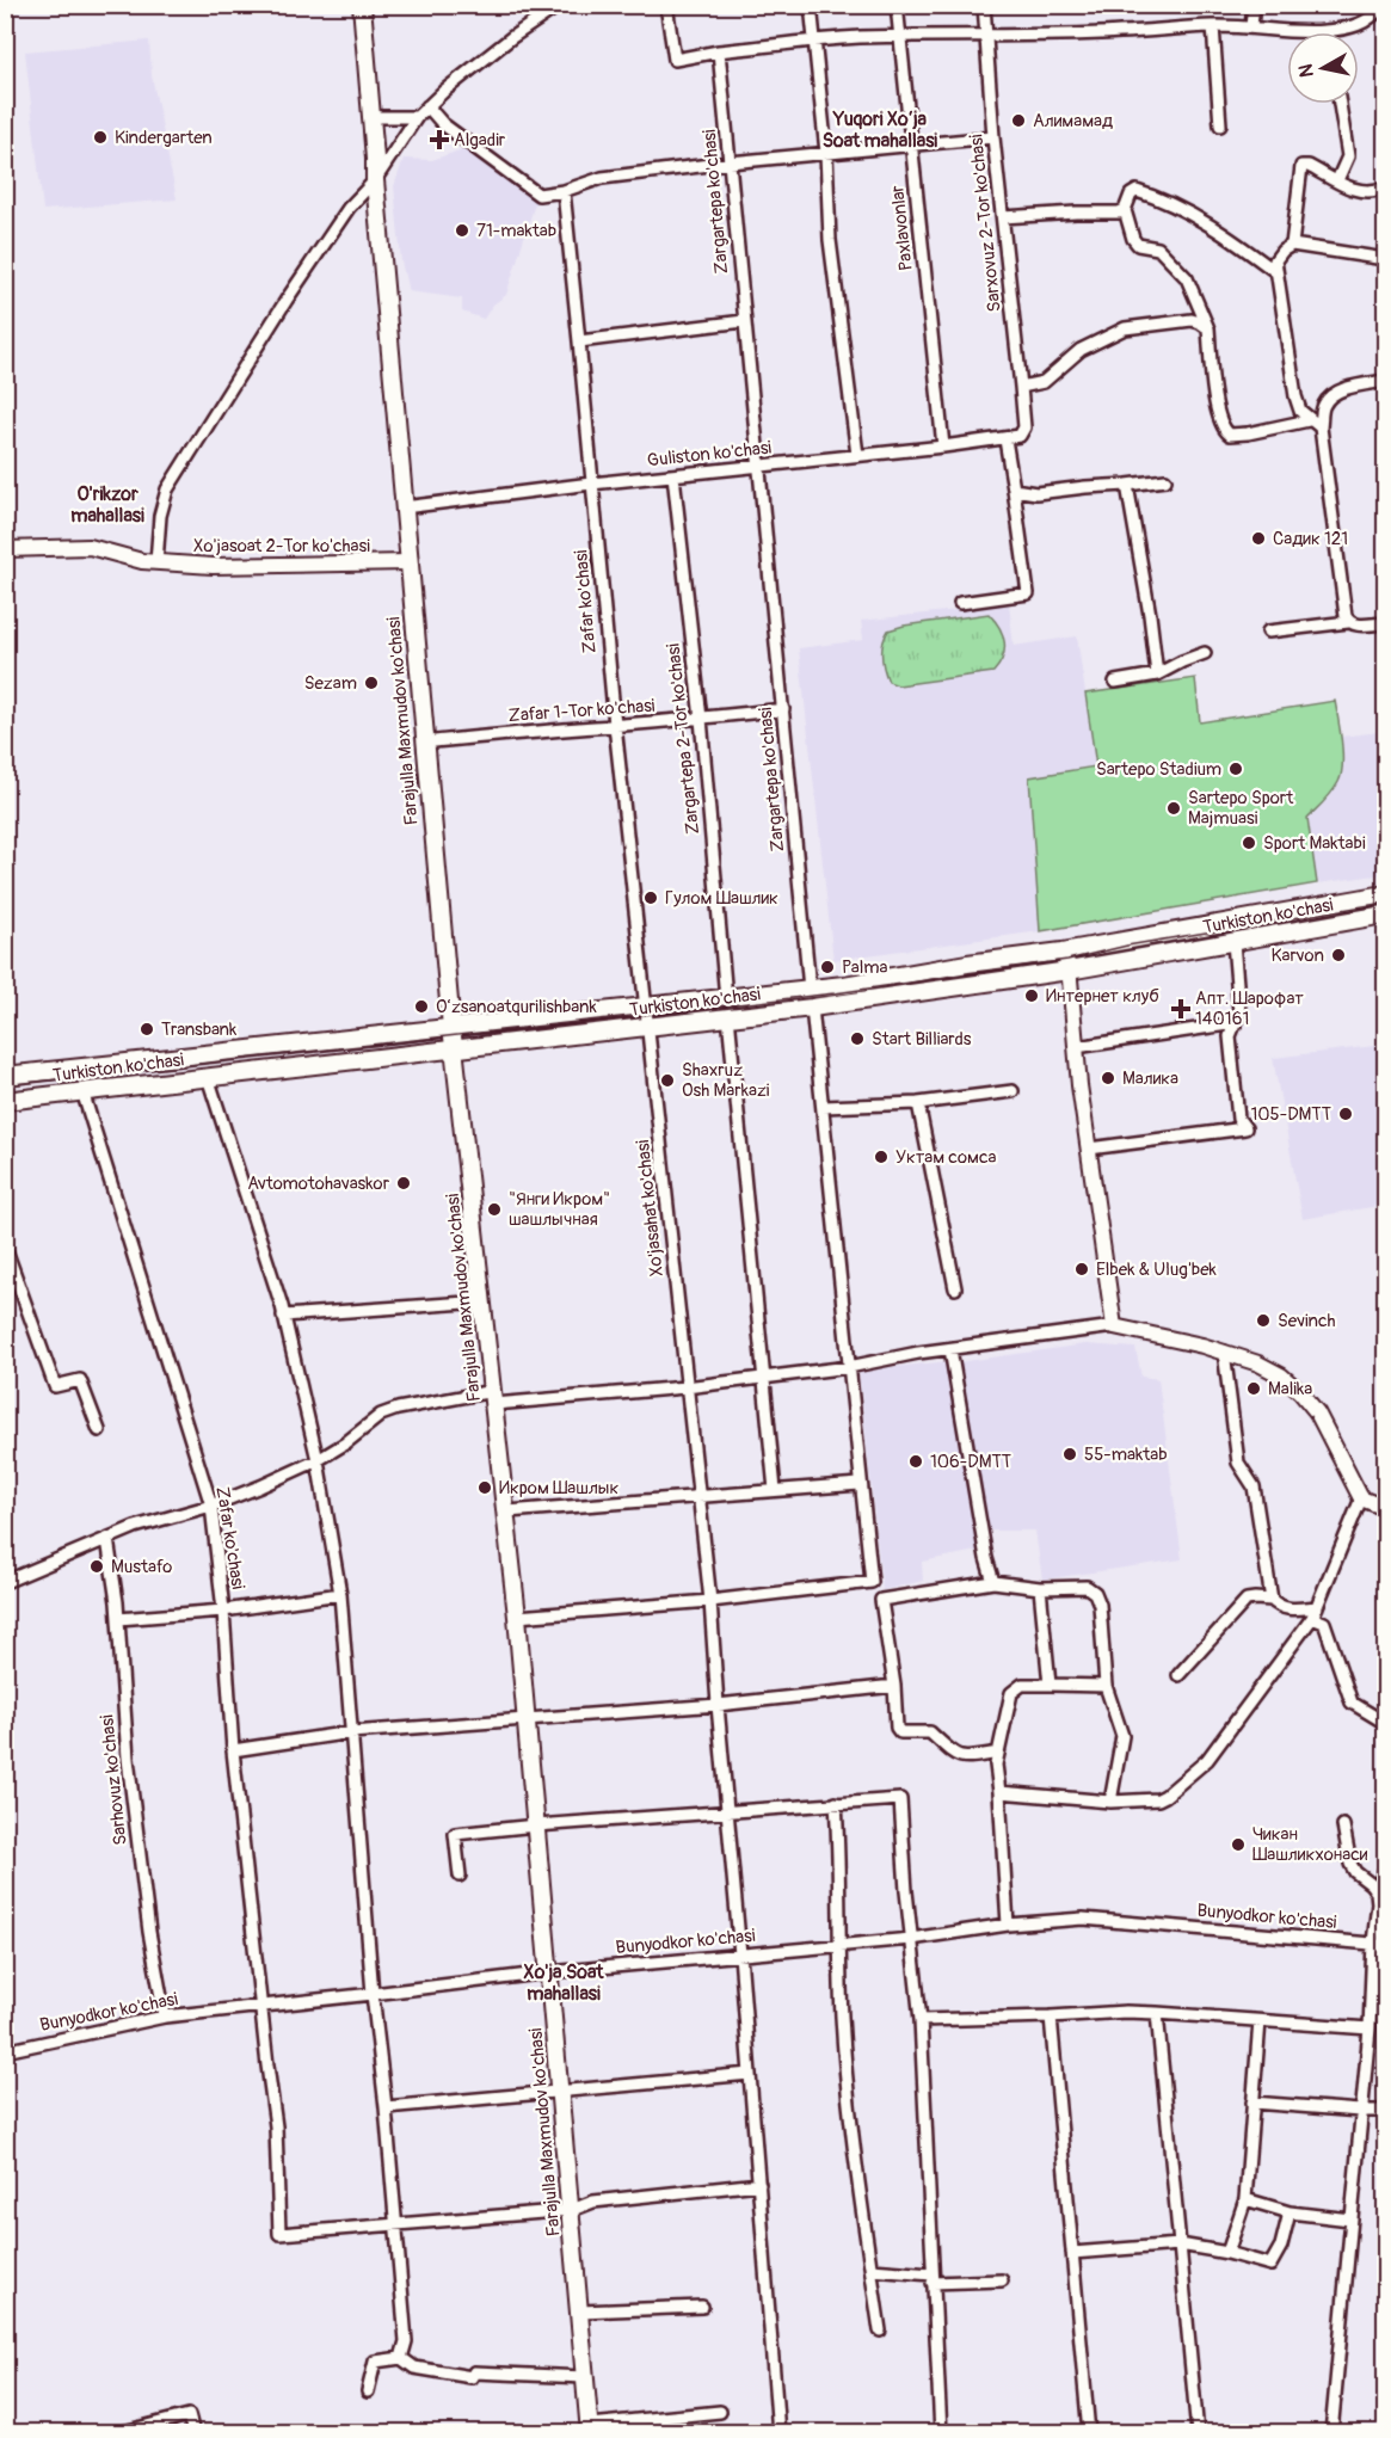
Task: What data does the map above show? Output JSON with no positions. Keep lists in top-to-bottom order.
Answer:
{
  "streets": {
    "main road": ["Farajulla Maxmudov ko'chasi", "Turkiston ko'chasi"],
    "street": [
      "Zargartepa ko'chasi",
      "Sarxovuz 2-Tor ko'chasi",
      "Paxlavonlar",
      "Guliston ko'chasi",
      "Xo'jasoat 2-Tor ko'chasi",
      "Zafar ko'chasi",
      "Zafar 1-Tor ko'chasi",
      "Zargartepa 2-Tor ko'chasi",
      "Xo'jasahat ko'chasi",
      "Sarhovuz ko'chasi",
      "Bunyodkor ko'chasi"
    ]
  },
  "crossings": [
    ["Zargartepa ko'chasi", "Guliston ko'chasi"],
    ["Zargartepa ko'chasi", "Zafar 1-Tor ko'chasi"],
    ["Zargartepa ko'chasi", "Turkiston ko'chasi"],
    ["Sarxovuz 2-Tor ko'chasi", "Guliston ko'chasi"],
    ["Paxlavonlar", "Guliston ko'chasi"],
    ["Guliston ko'chasi", "Zafar ko'chasi"],
    ["Guliston ko'chasi", "Farajulla Maxmudov ko'chasi"],
    ["Guliston ko'chasi", "Zargartepa 2-Tor ko'chasi"],
    ["Xo'jasoat 2-Tor ko'chasi", "Farajulla Maxmudov ko'chasi"],
    ["Zafar ko'chasi", "Zafar 1-Tor ko'chasi"],
    ["Zafar ko'chasi", "Turkiston ko'chasi"],
    ["Zafar ko'chasi", "Xo'jasahat ko'chasi"],
    ["Zafar ko'chasi", "Bunyodkor ko'chasi"],
    ["Zafar 1-Tor ko'chasi", "Farajulla Maxmudov ko'chasi"],
    ["Zafar 1-Tor ko'chasi", "Zargartepa 2-Tor ko'chasi"],
    ["Farajulla Maxmudov ko'chasi", "Turkiston ko'chasi"],
    ["Farajulla Maxmudov ko'chasi", "Bunyodkor ko'chasi"],
    ["Zargartepa 2-Tor ko'chasi", "Turkiston ko'chasi"],
    ["Turkiston ko'chasi", "Xo'jasahat ko'chasi"],
    ["Xo'jasahat ko'chasi", "Bunyodkor ko'chasi"],
    ["Sarhovuz ko'chasi", "Bunyodkor ko'chasi"]
  ],
  "districts": ["Yuqori Xo‘ja Soat mahallasi", "O'rikzor mahallasi", "Xo'ja Soat mahallasi"],
  "places": {
    "other": [
      "Алимамад",
      "Kindergarten",
      "71-maktab",
      "Садик 121",
      "Sezam",
      "Sartepo Stadium",
      "Sartepo Sport Majmuasi",
      "Sport Maktabi",
      "Гулом Шашлик",
      "Karvon",
      "Palma",
      "Интернет клуб",
      "Oʻzsanoatqurilishbank",
      "Transbank",
      "Start Billiards",
      "Малика",
      "Shaxruz Osh Markazi",
      "105-DMTT",
      "Уктам сомса",
      "Avtomotohavaskor",
      "\"Янги Икром\" шашлычная",
      "Elbek & Ulug'bek",
      "Sevinch",
      "Malika",
      "55-maktab",
      "106-DMTT",
      "Икром Шашлык",
      "Mustafo",
      "Чикан Шашликхонаси"
    ],
    "health": ["Algadir", "Апт. Шарофат 140161"]
  },
  "north": "left"
}
